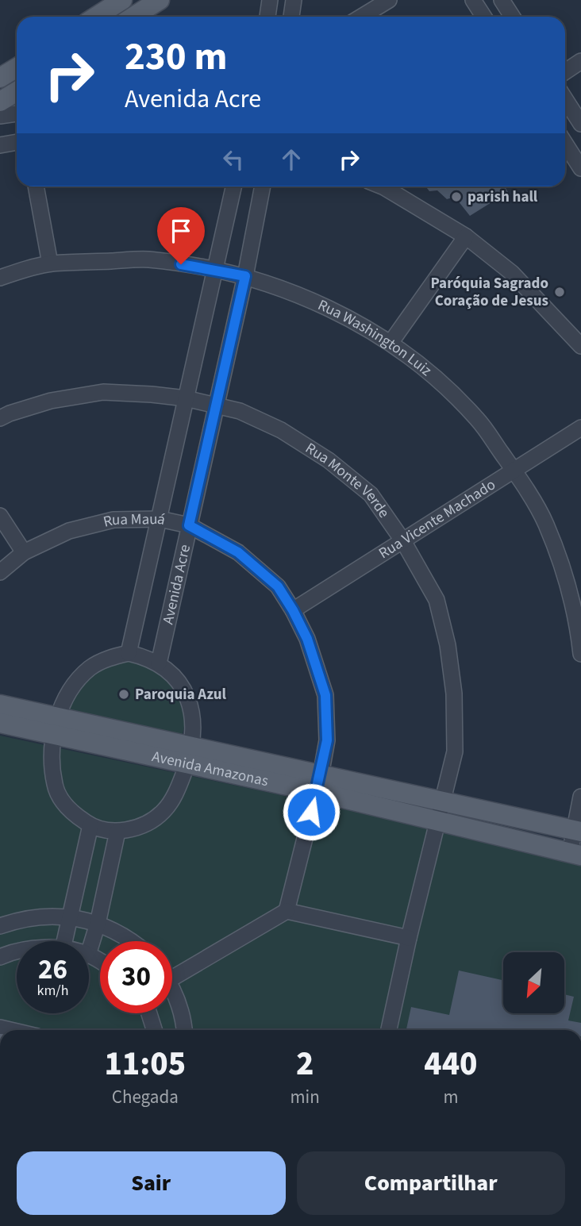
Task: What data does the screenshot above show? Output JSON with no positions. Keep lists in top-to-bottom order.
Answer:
{
  "streets": {
    "main road": ["Avenida Amazonas"],
    "street": [
      "Rua Washington Luiz",
      "Rua Monte Verde",
      "Rua Vicente Machado",
      "Rua Mauá",
      "Avenida Acre"
    ]
  },
  "crossings": [
    ["Rua Washington Luiz", "Rua Vicente Machado"],
    ["Rua Washington Luiz", "Avenida Acre"],
    ["Rua Monte Verde", "Rua Vicente Machado"],
    ["Rua Monte Verde", "Avenida Acre"],
    ["Rua Monte Verde", "Avenida Amazonas"],
    ["Rua Vicente Machado", "Rua Mauá"],
    ["Rua Mauá", "Avenida Acre"],
    ["Rua Mauá", "Avenida Amazonas"]
  ],
  "places": ["parish hall", "Paróquia Sagrado Coração de Jesus", "Paroquia Azul"],
  "north": "bottom left",
  "page": {
    "turn": ["230 m", "Avenida Acre"],
    "speed": "26 km/h",
    "limit": "30",
    "eta": [
      "11:05",
      "Chegada",
      "2",
      "min",
      "440",
      "m"
    ],
    "buttons": ["Sair", "Compartilhar"]
  }
}
